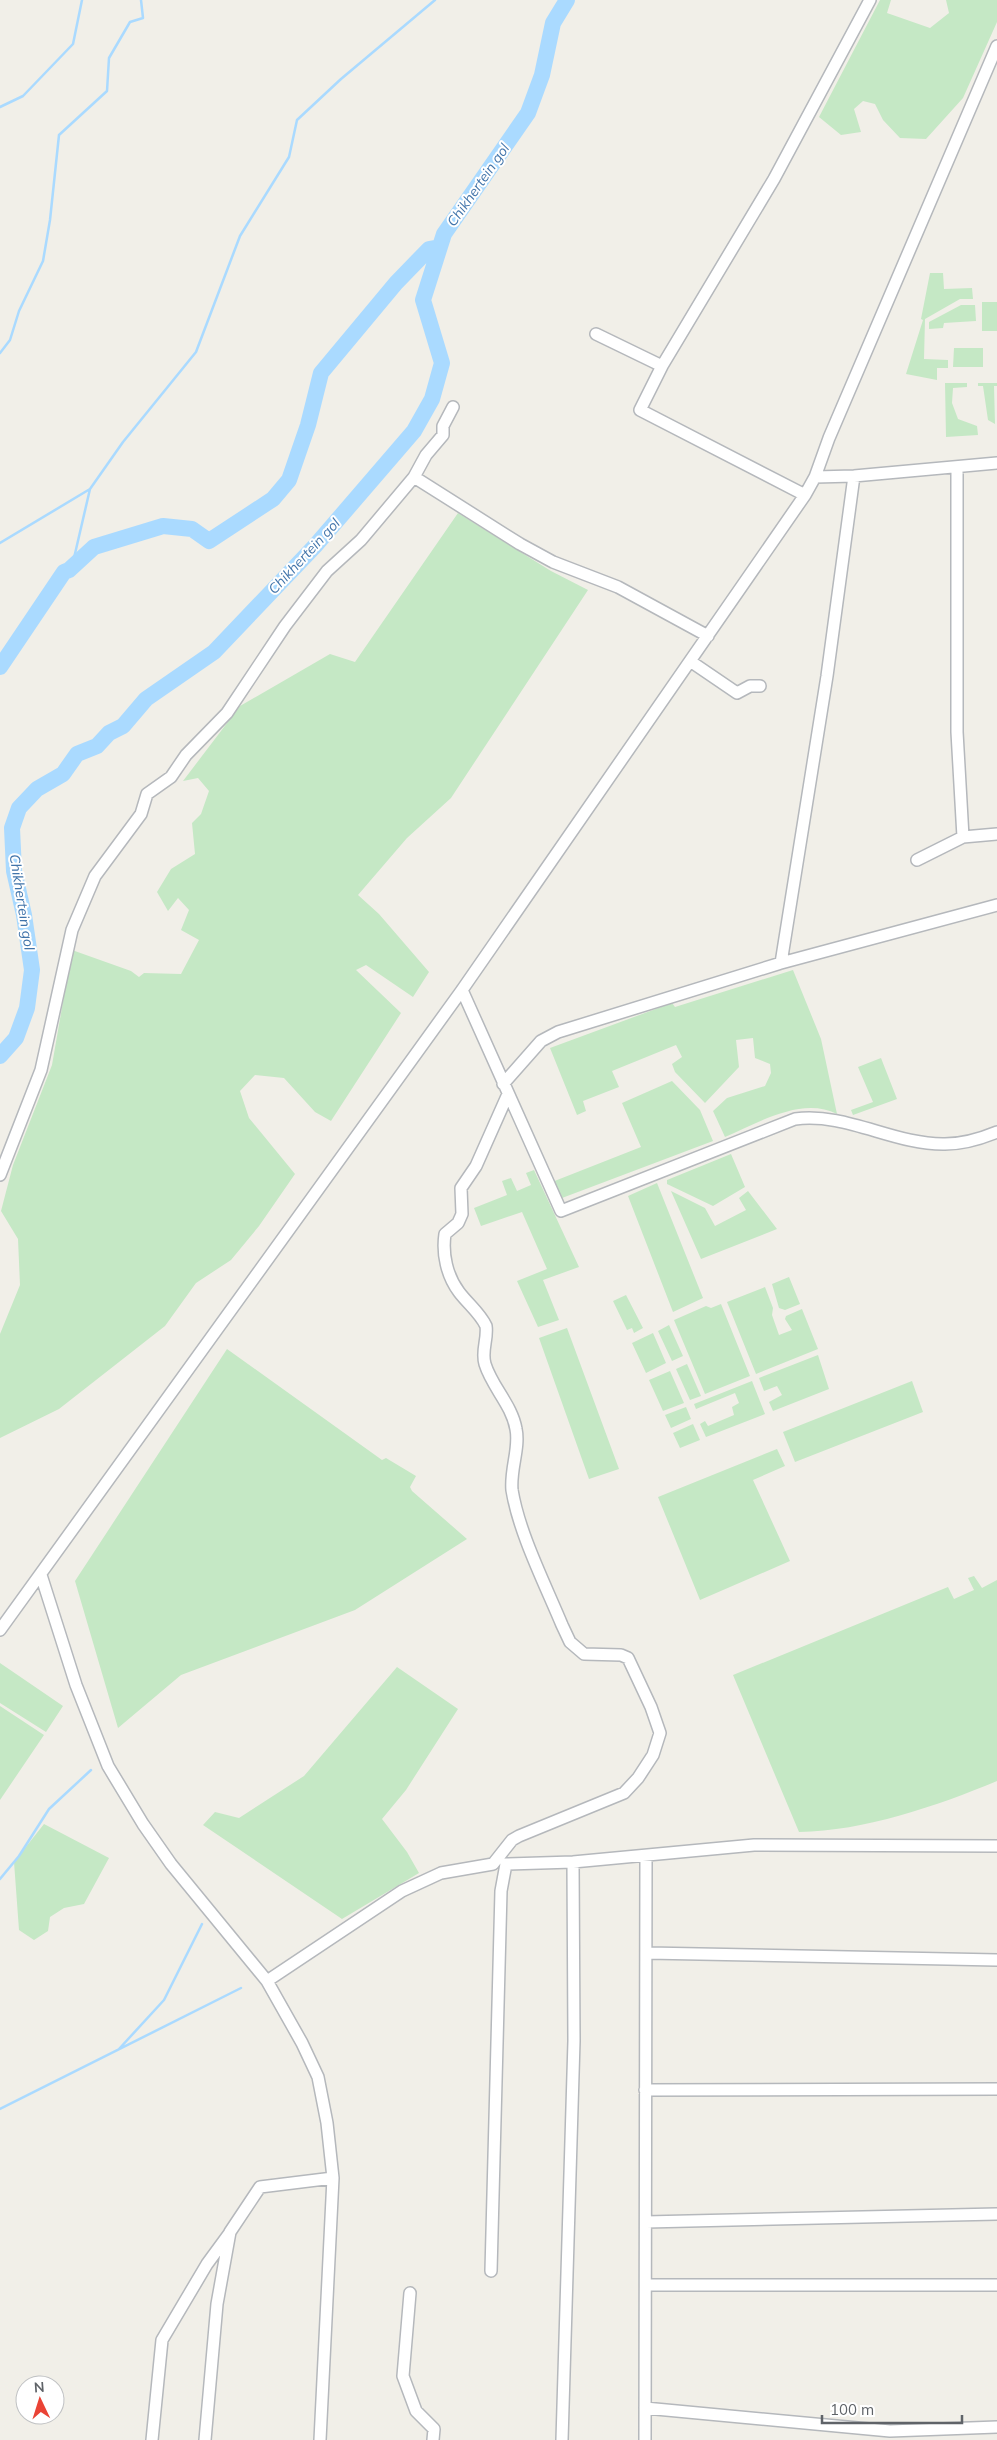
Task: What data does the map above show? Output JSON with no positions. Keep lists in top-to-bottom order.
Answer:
{
  "water": ["Chikhertein gol"],
  "scale_bar": "100 m",
  "north": "top"
}
